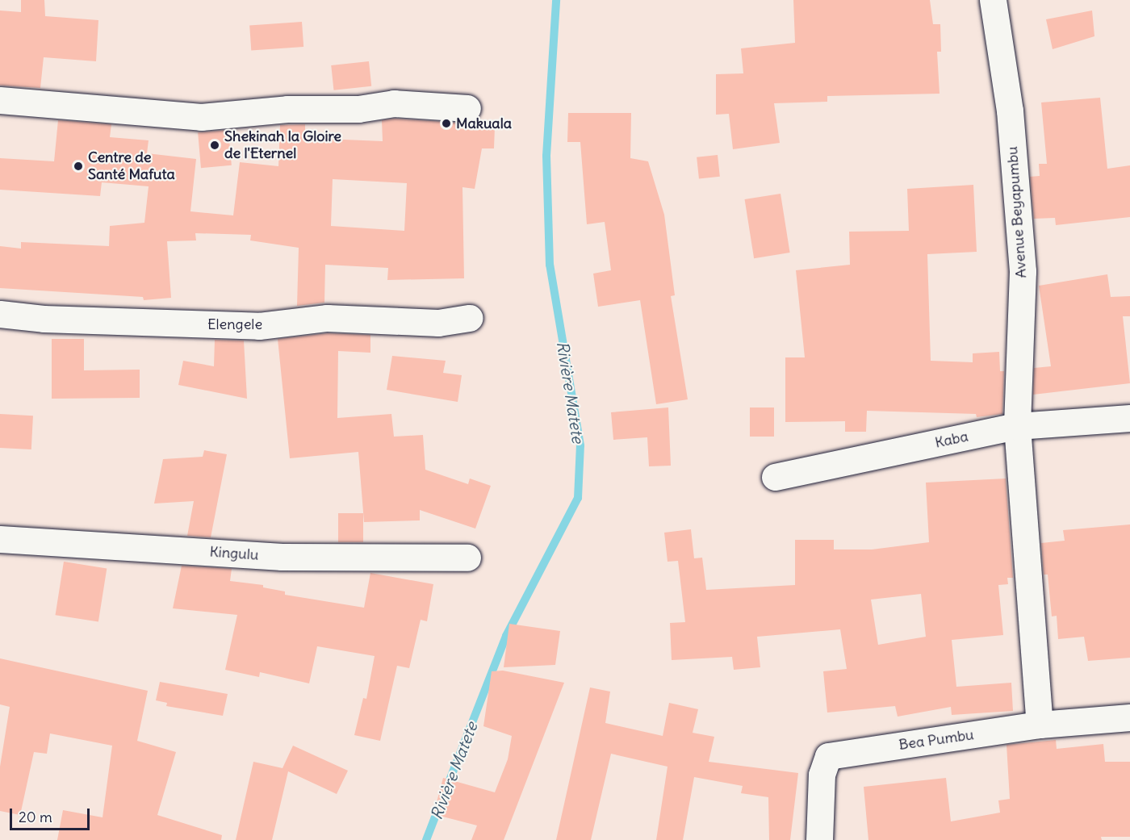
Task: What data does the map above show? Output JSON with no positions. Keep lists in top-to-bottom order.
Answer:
{
  "streets": {
    "street": [
      "Avenue Beyapumbu",
      "Elengele",
      "Kaba",
      "Kingulu",
      "Bea Pumbu"
    ]
  },
  "crossings": [
    ["Avenue Beyapumbu", "Kaba"],
    ["Avenue Beyapumbu", "Bea Pumbu"]
  ],
  "water": ["Rivière Matete"],
  "places": ["Makuala", "Shekinah la Gloire de l'Eternel", "Centre de Santé Mafuta"],
  "scale_bar": "20 m"
}
